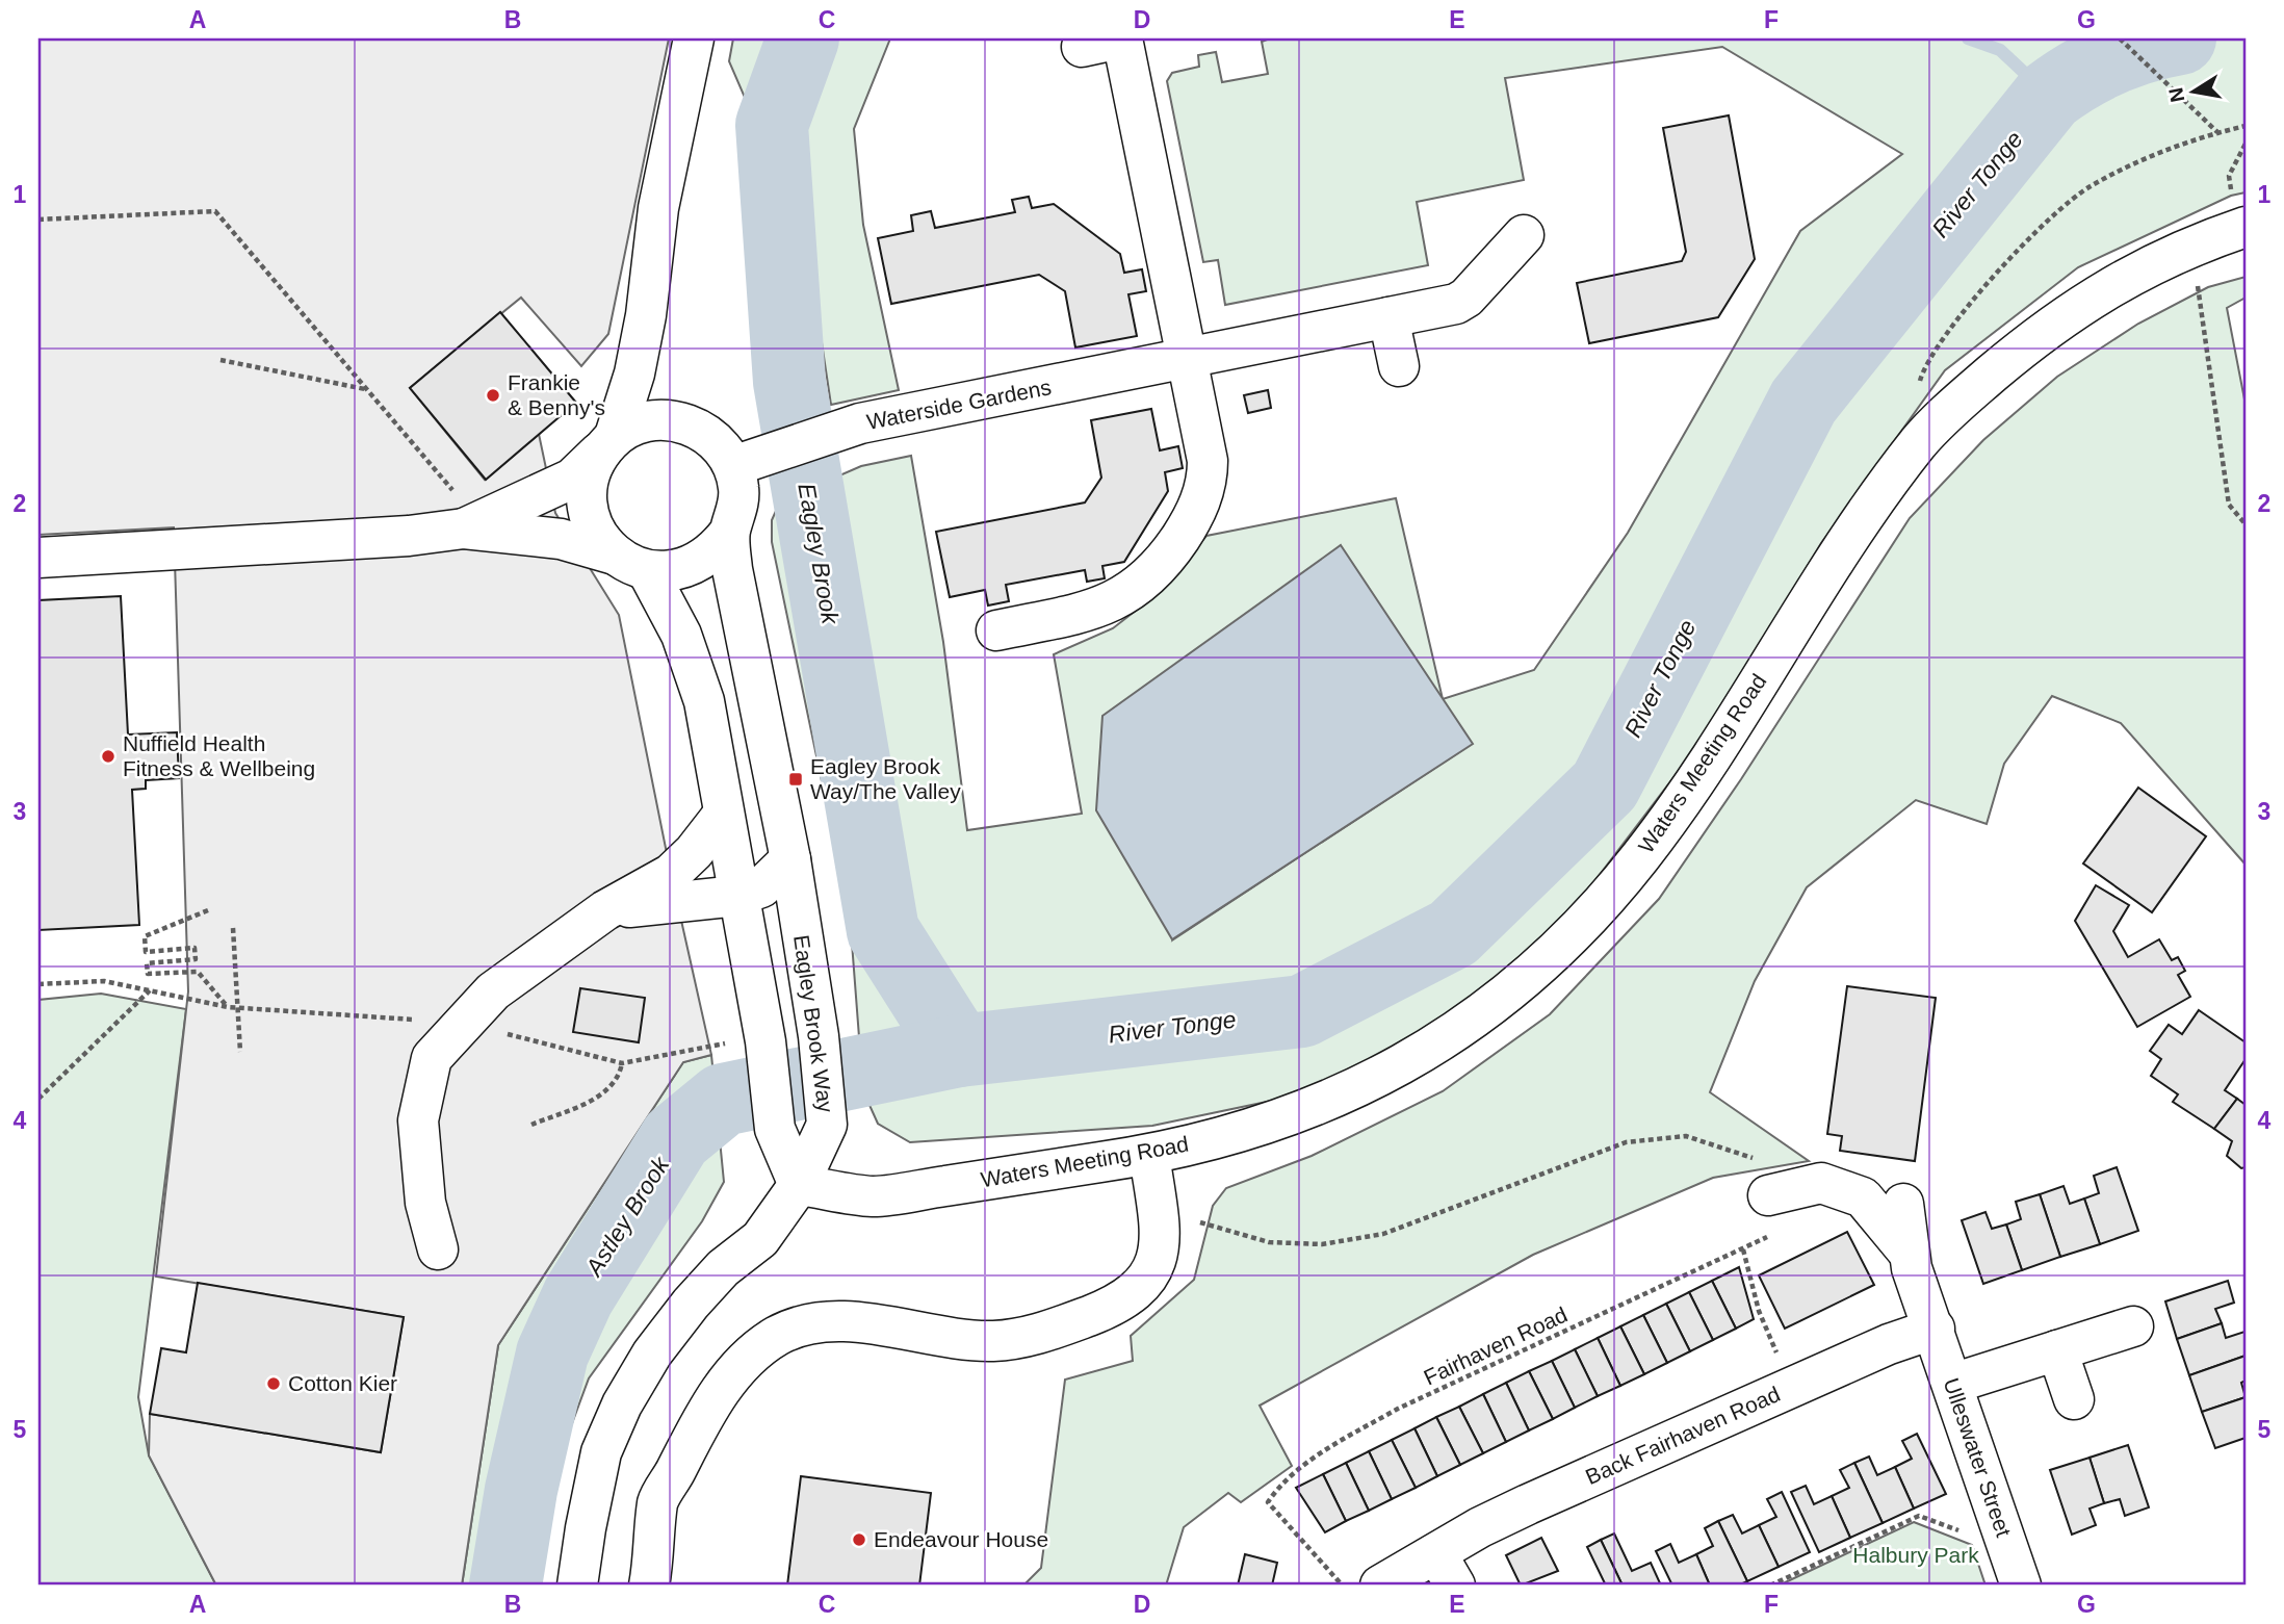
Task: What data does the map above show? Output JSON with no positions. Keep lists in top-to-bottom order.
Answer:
{
  "streets": {
    "street": [
      "Waterside Gardens",
      "Waters Meeting Road",
      "Eagley Brook Way",
      "Back Fairhaven Road",
      "Ulleswater Street"
    ],
    "path": ["Fairhaven Road"]
  },
  "crossings": [
    ["Waterside Gardens", "Eagley Brook Way"],
    ["Waters Meeting Road", "Eagley Brook Way"],
    ["Back Fairhaven Road", "Ulleswater Street"]
  ],
  "water": ["River Tonge", "Eagley Brook", "Astley Brook"],
  "parks": ["Halbury Park"],
  "places": {
    "other": [
      "Frankie & Benny's",
      "Nuffield Health Fitness & Wellbeing",
      "Cotton Kier",
      "Endeavour House"
    ],
    "transit": ["Eagley Brook Way/The Valley"]
  },
  "north": "left",
  "grid": {
    "columns": [
      "A",
      "B",
      "C",
      "D",
      "E",
      "F",
      "G"
    ],
    "rows": [
      "1",
      "2",
      "3",
      "4",
      "5"
    ]
  }
}
